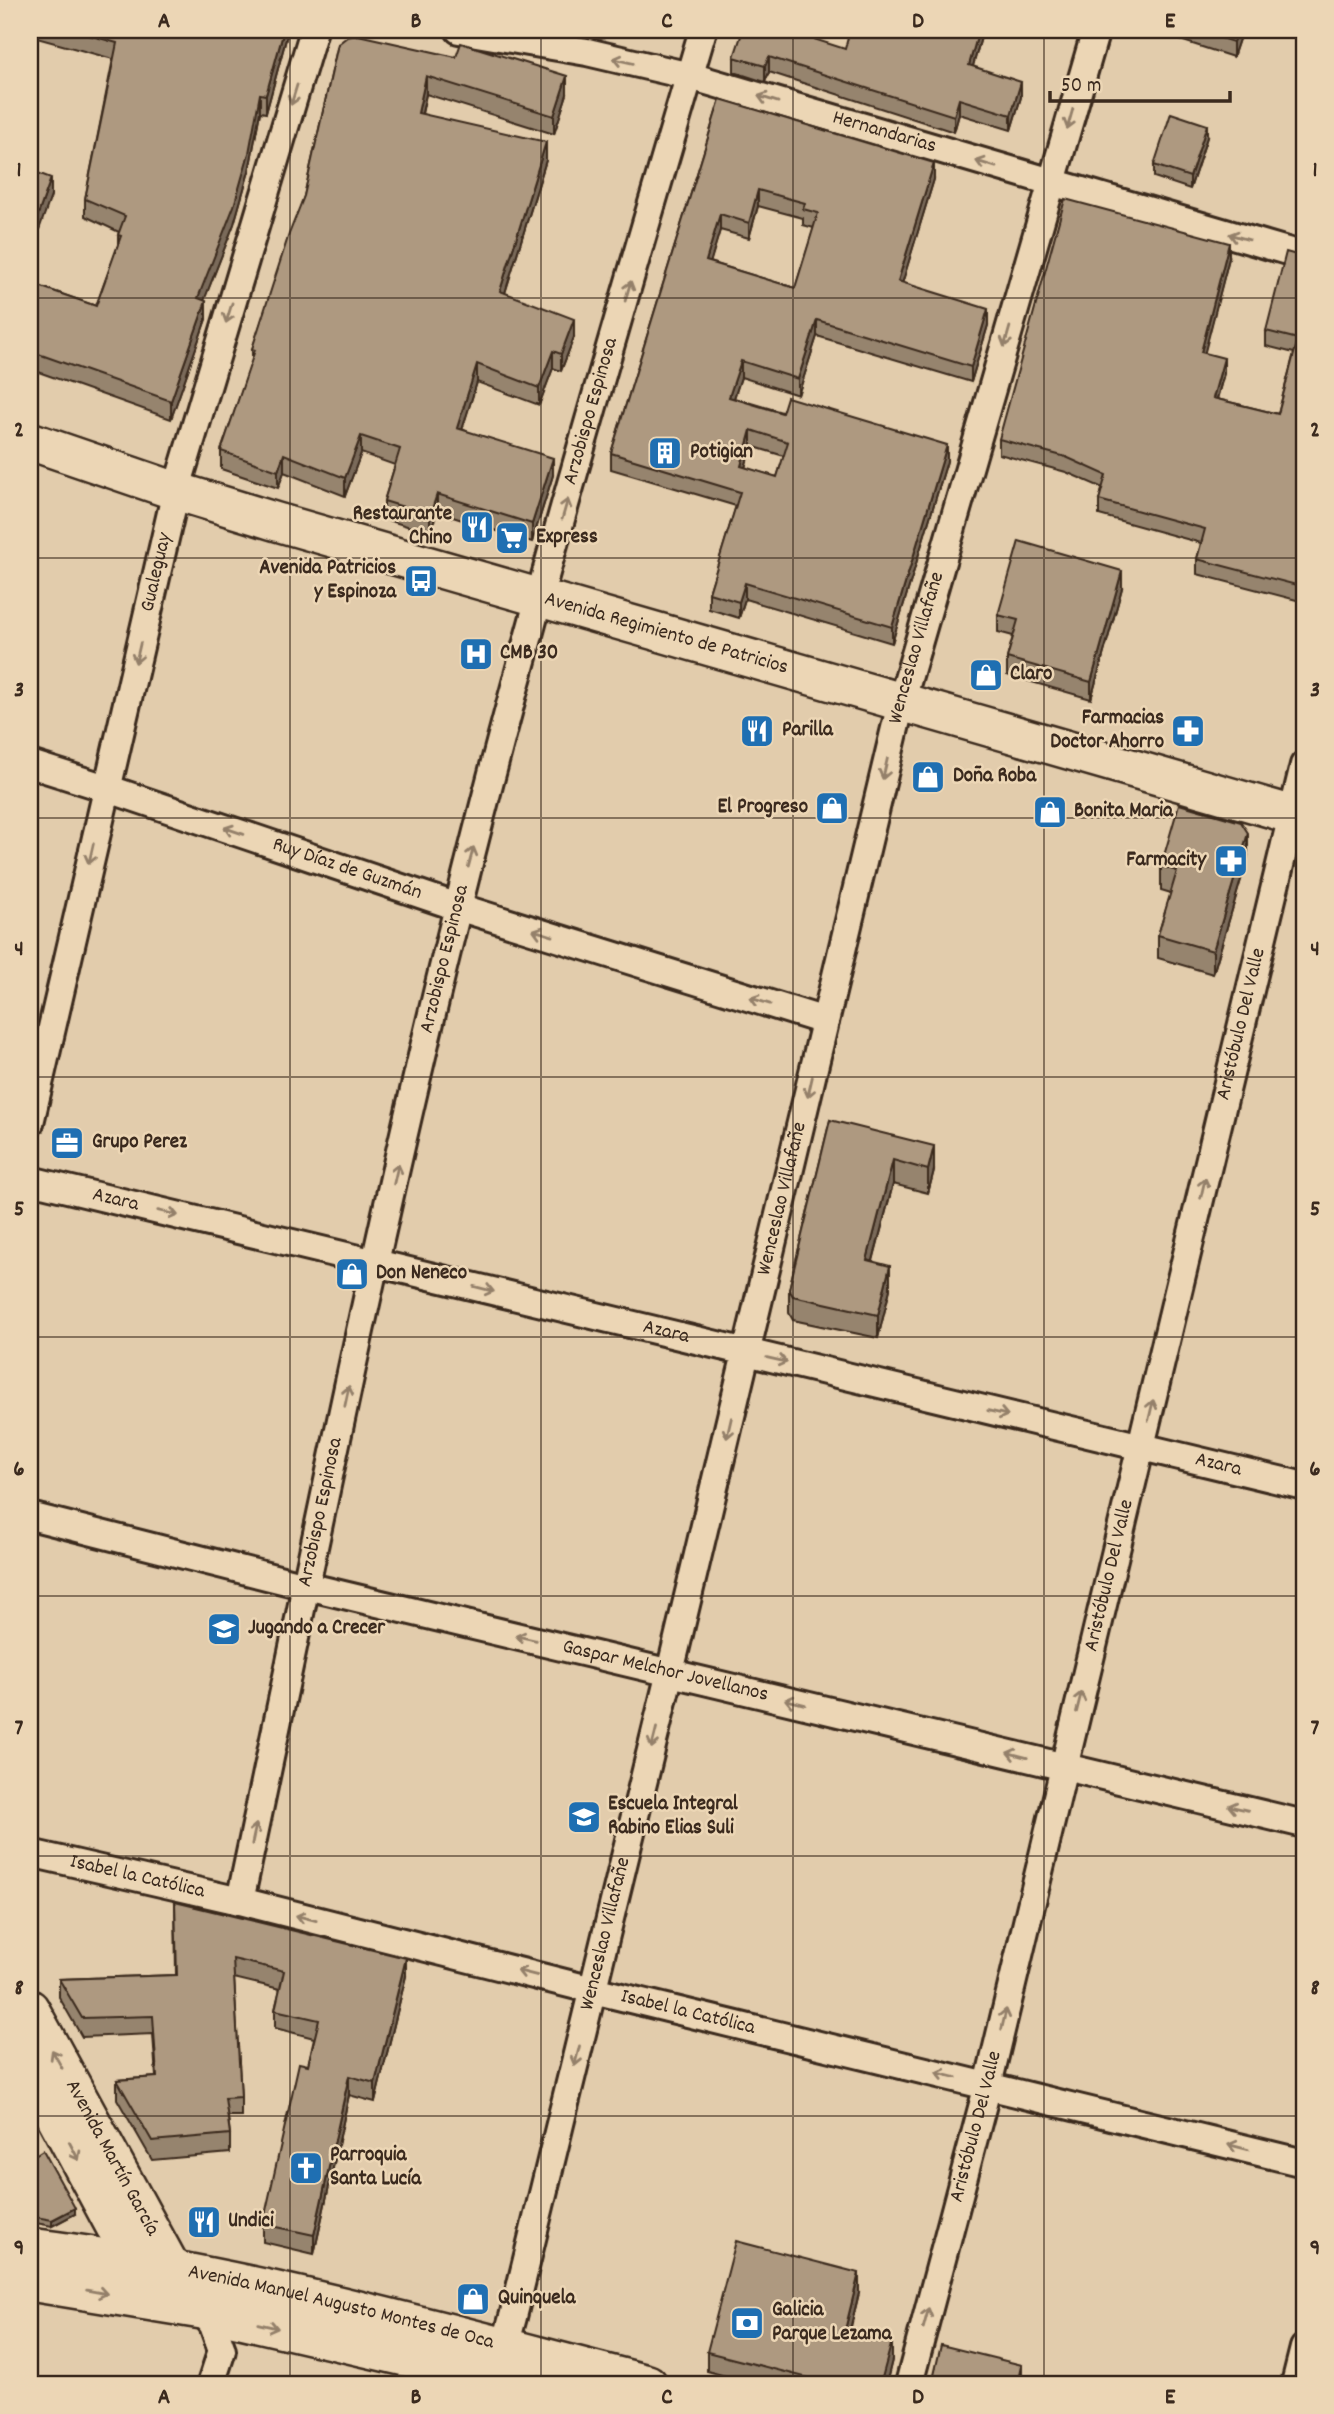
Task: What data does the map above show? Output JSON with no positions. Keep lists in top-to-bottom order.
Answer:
{
  "streets": {
    "main road": ["Avenida Regimiento de Patricios", "Avenida Martín García", "Avenida Manuel Augusto Montes de Oca"],
    "street": [
      "Hernandarias",
      "Arzobispo Espinosa",
      "Gualeguay",
      "Wenceslao Villafañe",
      "Ruy Díaz de Guzmán",
      "Aristóbulo Del Valle",
      "Azara",
      "Gaspar Melchor Jovellanos",
      "Isabel la Católica"
    ]
  },
  "crossings": [
    ["Hernandarias", "Arzobispo Espinosa"],
    ["Hernandarias", "Wenceslao Villafañe"],
    ["Arzobispo Espinosa", "Avenida Regimiento de Patricios"],
    ["Arzobispo Espinosa", "Ruy Díaz de Guzmán"],
    ["Arzobispo Espinosa", "Azara"],
    ["Arzobispo Espinosa", "Gaspar Melchor Jovellanos"],
    ["Arzobispo Espinosa", "Isabel la Católica"],
    ["Gualeguay", "Avenida Regimiento de Patricios"],
    ["Gualeguay", "Ruy Díaz de Guzmán"],
    ["Avenida Regimiento de Patricios", "Wenceslao Villafañe"],
    ["Avenida Regimiento de Patricios", "Aristóbulo Del Valle"],
    ["Wenceslao Villafañe", "Ruy Díaz de Guzmán"],
    ["Wenceslao Villafañe", "Azara"],
    ["Wenceslao Villafañe", "Gaspar Melchor Jovellanos"],
    ["Wenceslao Villafañe", "Isabel la Católica"],
    ["Wenceslao Villafañe", "Avenida Manuel Augusto Montes de Oca"],
    ["Aristóbulo Del Valle", "Azara"],
    ["Aristóbulo Del Valle", "Gaspar Melchor Jovellanos"],
    ["Aristóbulo Del Valle", "Isabel la Católica"],
    ["Avenida Martín García", "Avenida Manuel Augusto Montes de Oca"]
  ],
  "one_way": [
    "Hernandarias",
    "Arzobispo Espinosa",
    "Gualeguay",
    "Wenceslao Villafañe",
    "Ruy Díaz de Guzmán",
    "Aristóbulo Del Valle",
    "Azara",
    "Gaspar Melchor Jovellanos",
    "Isabel la Católica"
  ],
  "places": {
    "building": ["Potigian"],
    "restaurant": ["Restaurante Chino", "Parilla", "Undici"],
    "supermarket": ["Express"],
    "bus stop": ["Avenida Patricios y Espinoza"],
    "hospital": ["CMB 30"],
    "shop": [
      "Claro",
      "Doña Roba",
      "El Progreso",
      "Bonita Maria",
      "Don Neneco",
      "Quinquela"
    ],
    "pharmacy": ["Farmacias Doctor Ahorro", "Farmacity"],
    "office": ["Grupo Perez"],
    "school or university": ["Jugando a Crecer", "Escuela Integral Rabino Elias Suli"],
    "church": ["Parroquia Santa Lucía"],
    "bank": ["Galicia Parque Lezama"]
  },
  "scale_bar": "50 m",
  "grid": {
    "columns": [
      "A",
      "B",
      "C",
      "D",
      "E"
    ],
    "rows": [
      "1",
      "2",
      "3",
      "4",
      "5",
      "6",
      "7",
      "8",
      "9"
    ]
  }
}
